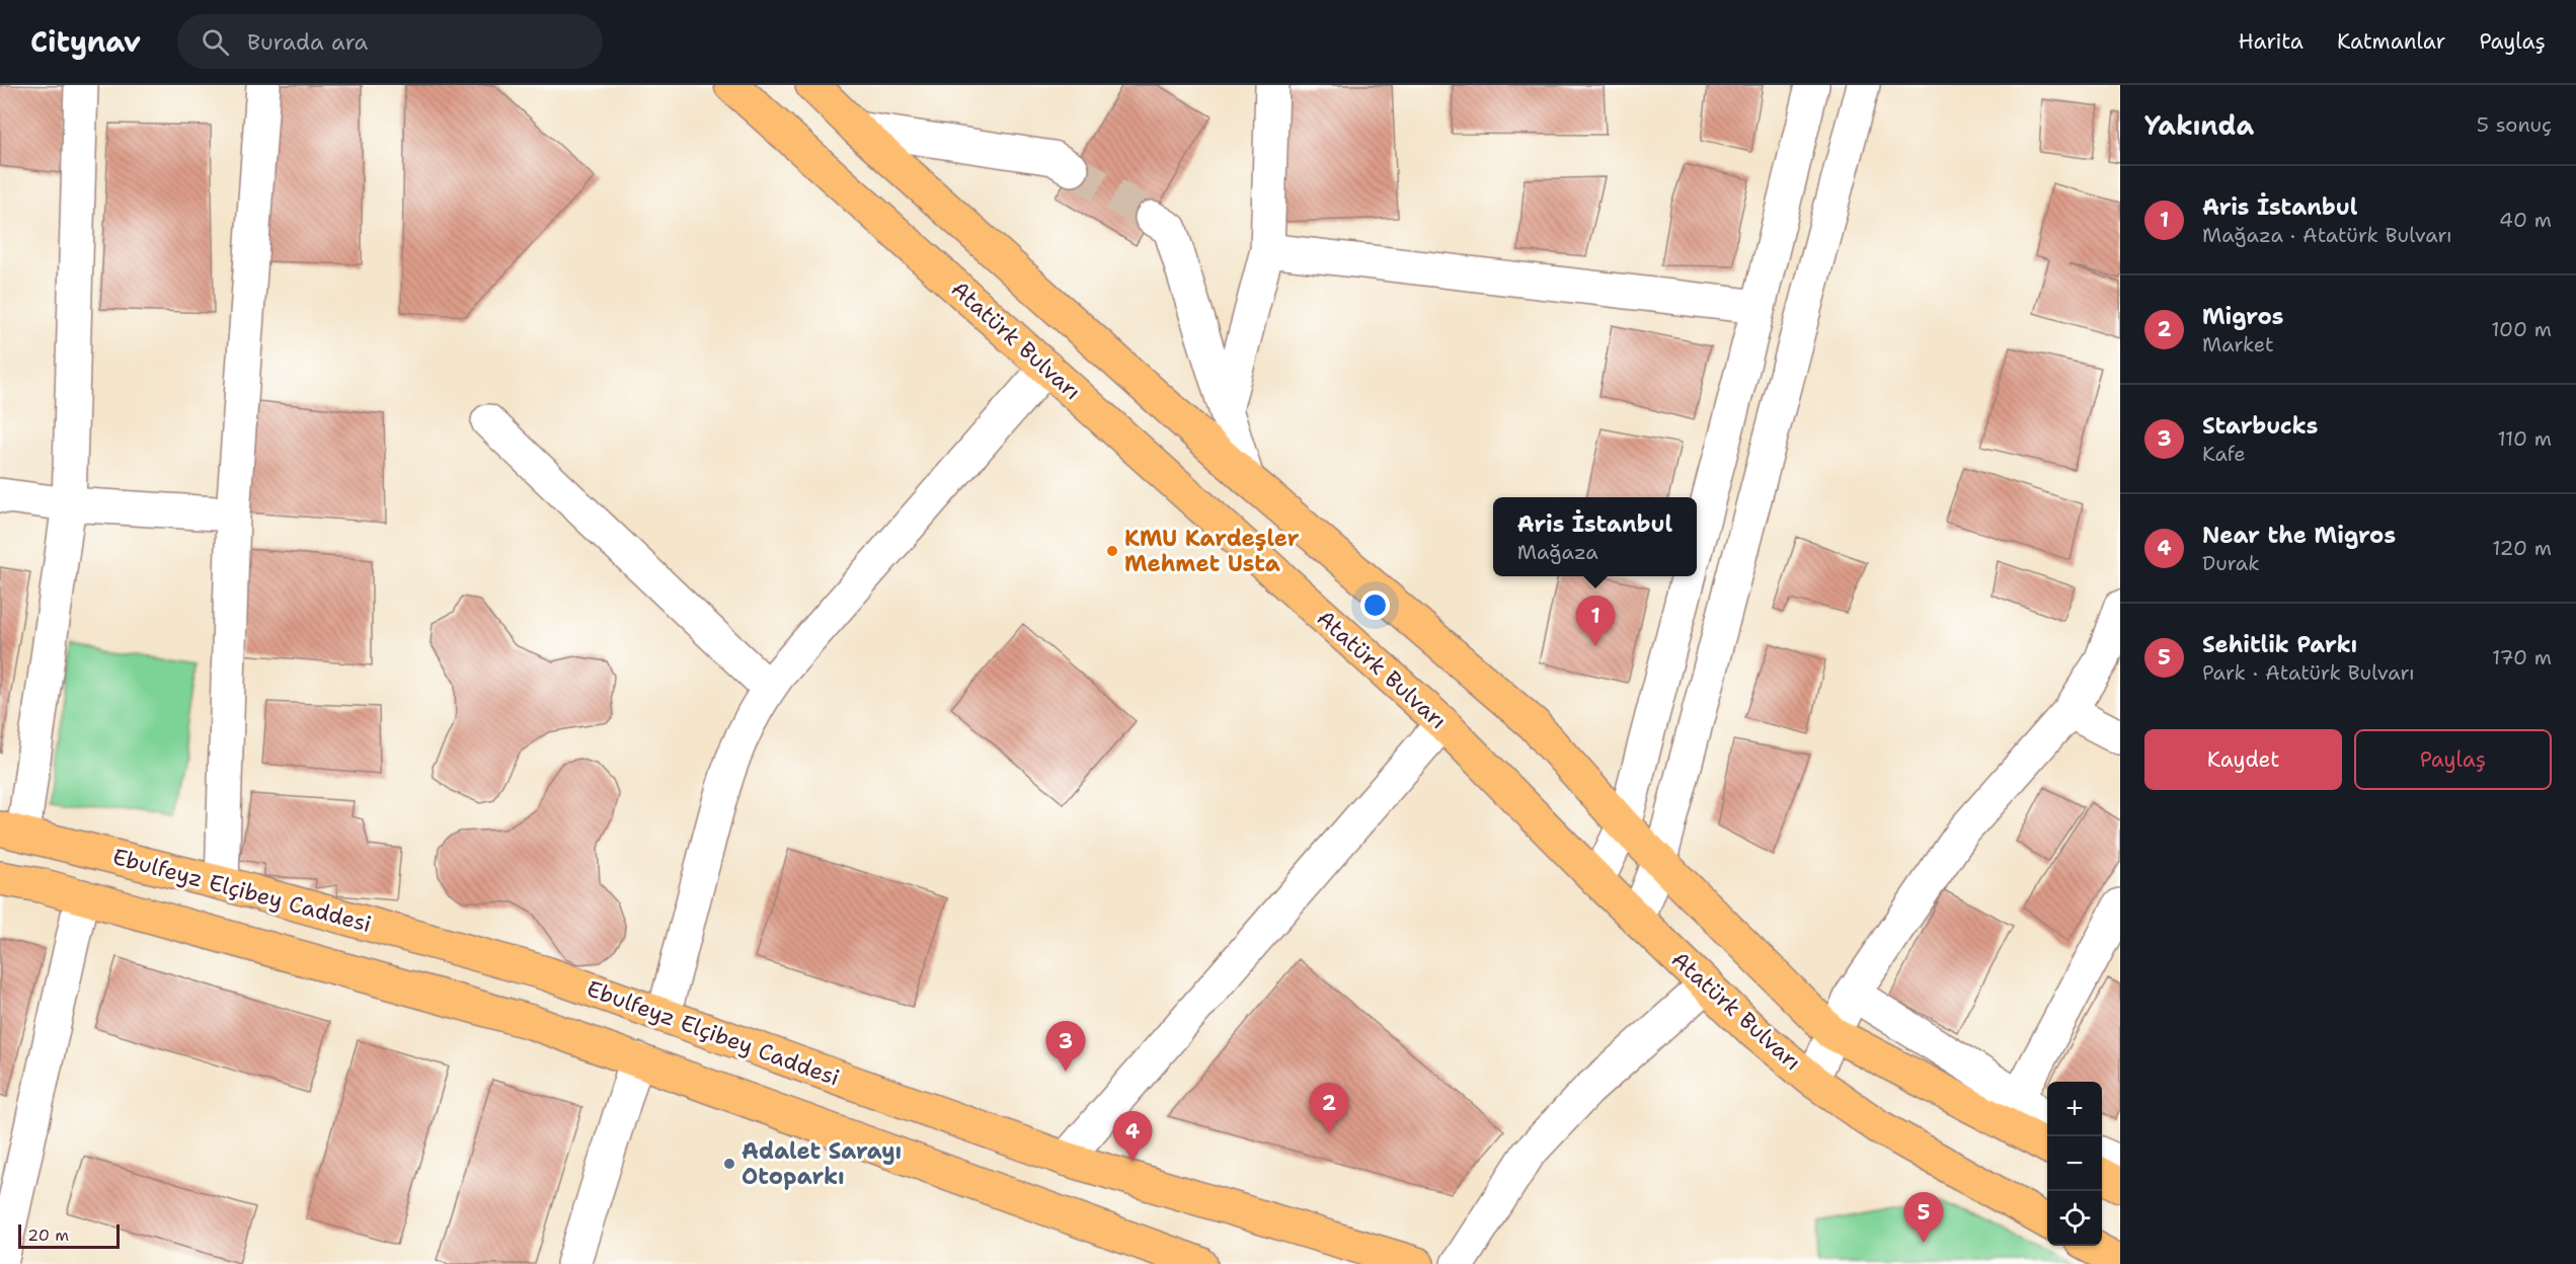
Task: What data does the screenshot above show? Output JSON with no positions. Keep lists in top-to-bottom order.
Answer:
{
  "streets": {
    "main road": ["Atatürk Bulvarı", "Ebulfeyz Elçibey Caddesi"]
  },
  "places": ["KMU Kardeşler Mehmet Usta", "Adalet Sarayı Otoparkı"],
  "scale_bar": "20 m",
  "page": {
    "header": "Citynav",
    "search": "Burada ara",
    "nav": ["Harita", "Katmanlar", "Paylaş"],
    "heading": ["Yakında", "5 sonuç"],
    "list": [
      {
        "mark": "1",
        "name": "Aris İstanbul",
        "note": "Mağaza · Atatürk Bulvarı",
        "value": "40 m"
      },
      {
        "mark": "2",
        "name": "Migros",
        "note": "Market",
        "value": "100 m"
      },
      {
        "mark": "3",
        "name": "Starbucks",
        "note": "Kafe",
        "value": "110 m"
      },
      {
        "mark": "4",
        "name": "Near the Migros",
        "note": "Durak",
        "value": "120 m"
      },
      {
        "mark": "5",
        "name": "Sehitlik Parkı",
        "note": "Park · Atatürk Bulvarı",
        "value": "170 m"
      }
    ],
    "popup": ["Aris İstanbul", "Mağaza"],
    "pins": [
      "1",
      "3",
      "2",
      "4",
      "5"
    ],
    "buttons": ["Kaydet", "Paylaş"],
    "map_buttons": ["+", "−"],
    "scale": "20 m"
  }
}
